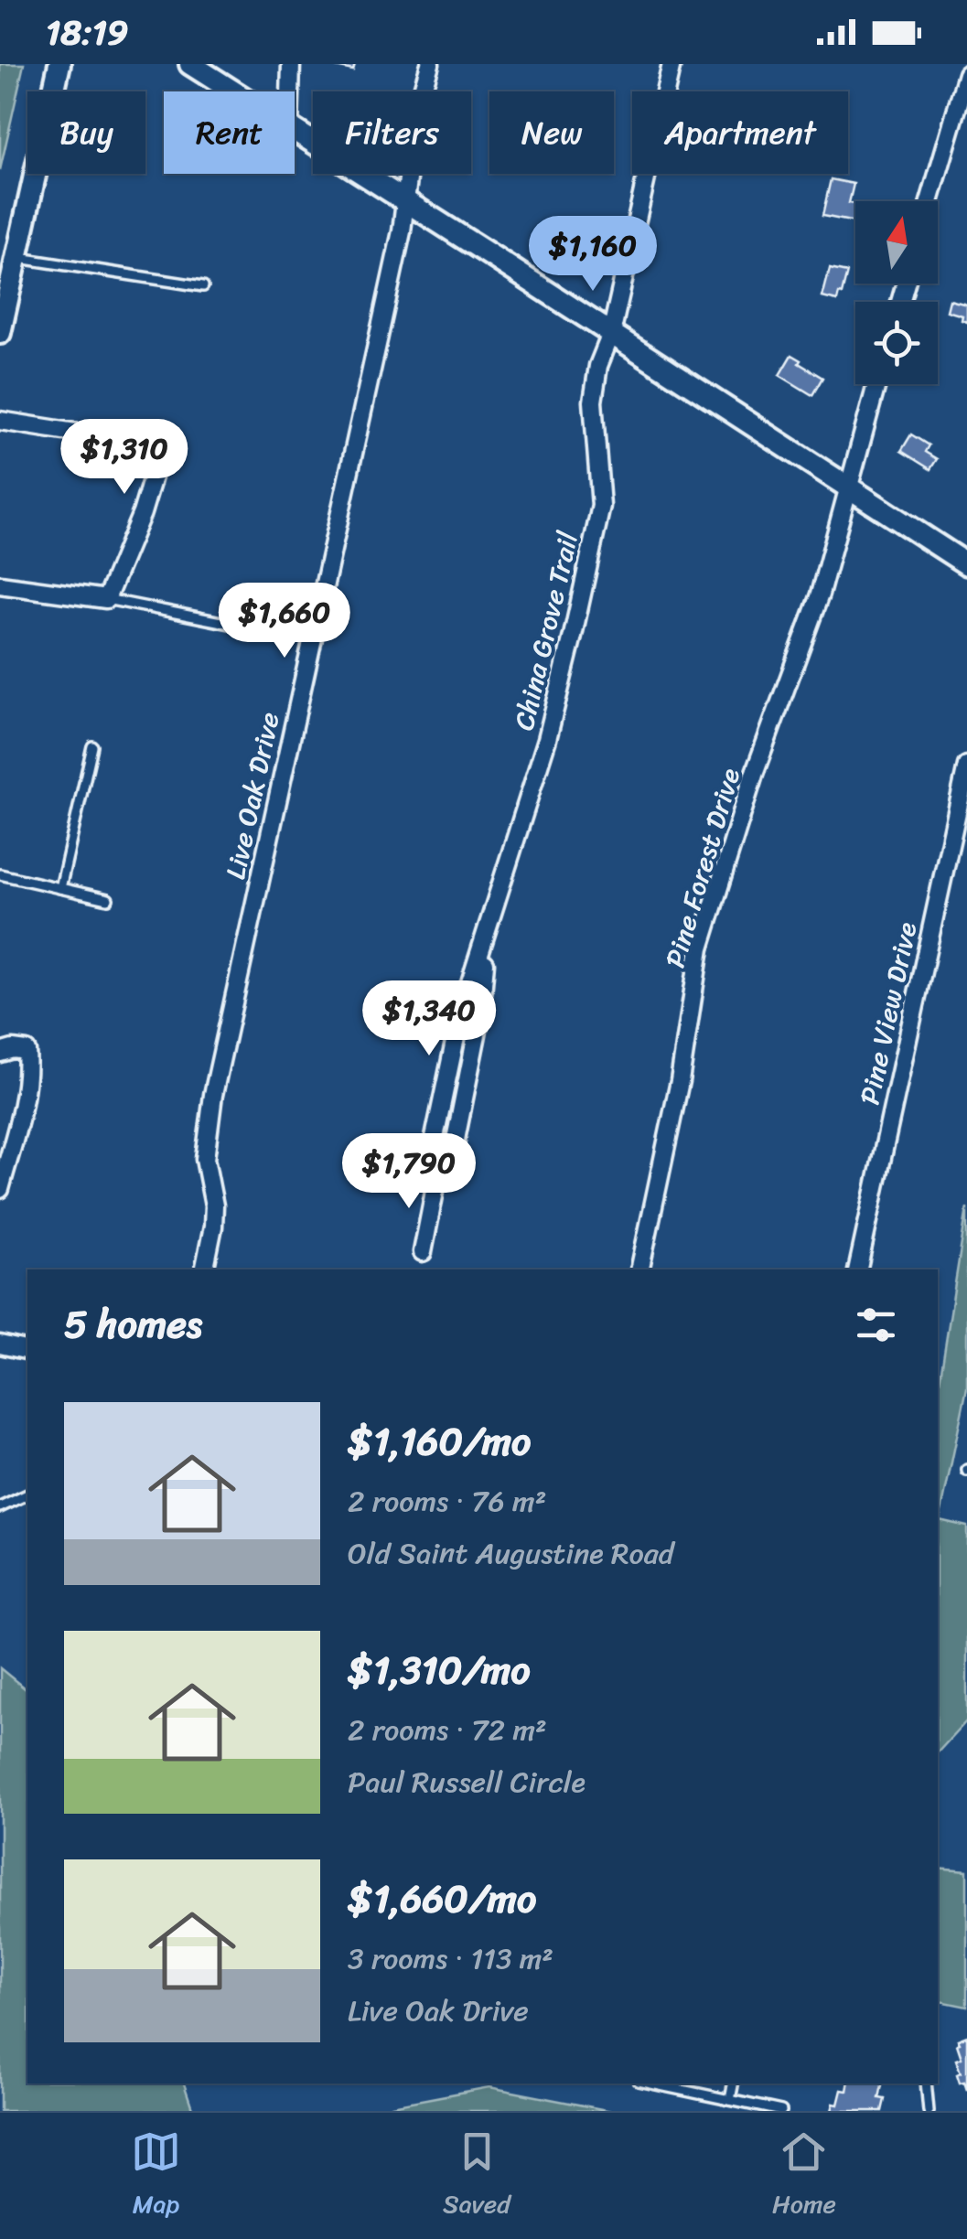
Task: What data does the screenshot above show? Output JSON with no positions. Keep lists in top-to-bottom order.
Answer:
{
  "streets": {
    "street": [
      "China Grove Trail",
      "Live Oak Drive",
      "Pine Forest Drive",
      "Pine View Drive"
    ]
  },
  "north": "top",
  "page": {
    "status": "18:19",
    "chip": [
      "Buy",
      "Rent",
      "Filters",
      "New",
      "Apartment"
    ],
    "price": [
      "$1,160",
      "$1,310",
      "$1,660",
      "$1,340",
      "$1,790"
    ],
    "heading": "5 homes",
    "list": [
      {
        "name": "$1,160/mo",
        "note": "2 rooms · 76 m² · Old Saint Augustine Road"
      },
      {
        "name": "$1,310/mo",
        "note": "2 rooms · 72 m² · Paul Russell Circle"
      },
      {
        "name": "$1,660/mo",
        "note": "3 rooms · 113 m² · Live Oak Drive"
      }
    ],
    "tabs": ["Map", "Saved", "Home"]
  }
}
